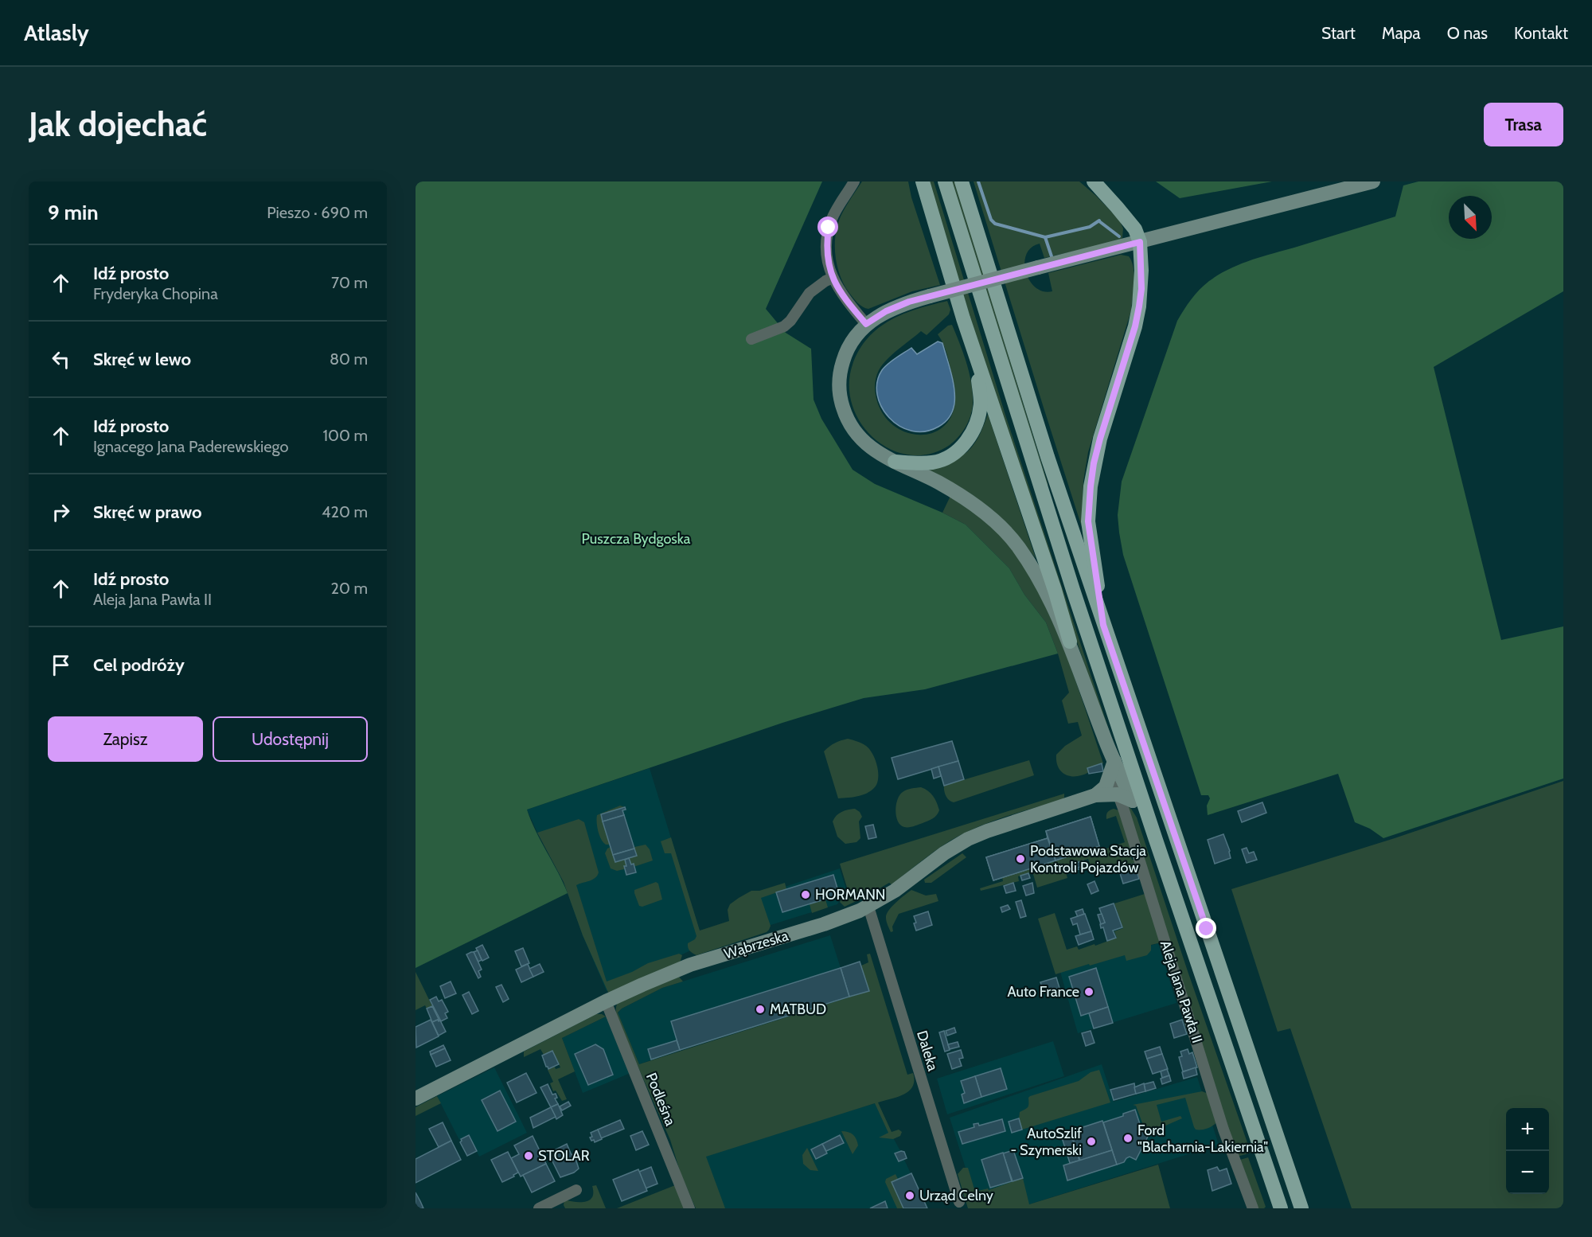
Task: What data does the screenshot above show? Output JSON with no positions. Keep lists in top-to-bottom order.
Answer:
{
  "streets": {
    "main road": ["Aleja Jana Pawła II"],
    "street": ["Wąbrzeska", "Daleka", "Podleśna"]
  },
  "crossings": [
    ["Wąbrzeska", "Aleja Jana Pawła II"],
    ["Wąbrzeska", "Daleka"],
    ["Wąbrzeska", "Podleśna"]
  ],
  "parks": ["Puszcza Bydgoska"],
  "places": [
    "Podstawowa Stacja Kontroli Pojazdów",
    "HORMANN",
    "Auto France",
    "MATBUD",
    "Ford \"Blacharnia-Lakiernia\"",
    "AutoSzlif - Szymerski",
    "STOLAR",
    "Urząd Celny"
  ],
  "north": "bottom right",
  "page": {
    "header": "Atlasly",
    "nav": [
      "Start",
      "Mapa",
      "O nas",
      "Kontakt"
    ],
    "buttons": [
      "Trasa",
      ["Zapisz", "Udostępnij"]
    ],
    "title": "Jak dojechać",
    "heading": ["9 min", "Pieszo · 690 m"],
    "list": [
      ["Idź prosto", "Fryderyka Chopina", "70 m"],
      ["Skręć w lewo", "80 m"],
      ["Idź prosto", "Ignacego Jana Paderewskiego", "100 m"],
      ["Skręć w prawo", "420 m"],
      ["Idź prosto", "Aleja Jana Pawła II", "20 m"],
      "Cel podróży"
    ],
    "map_buttons": ["+", "−"]
  }
}
